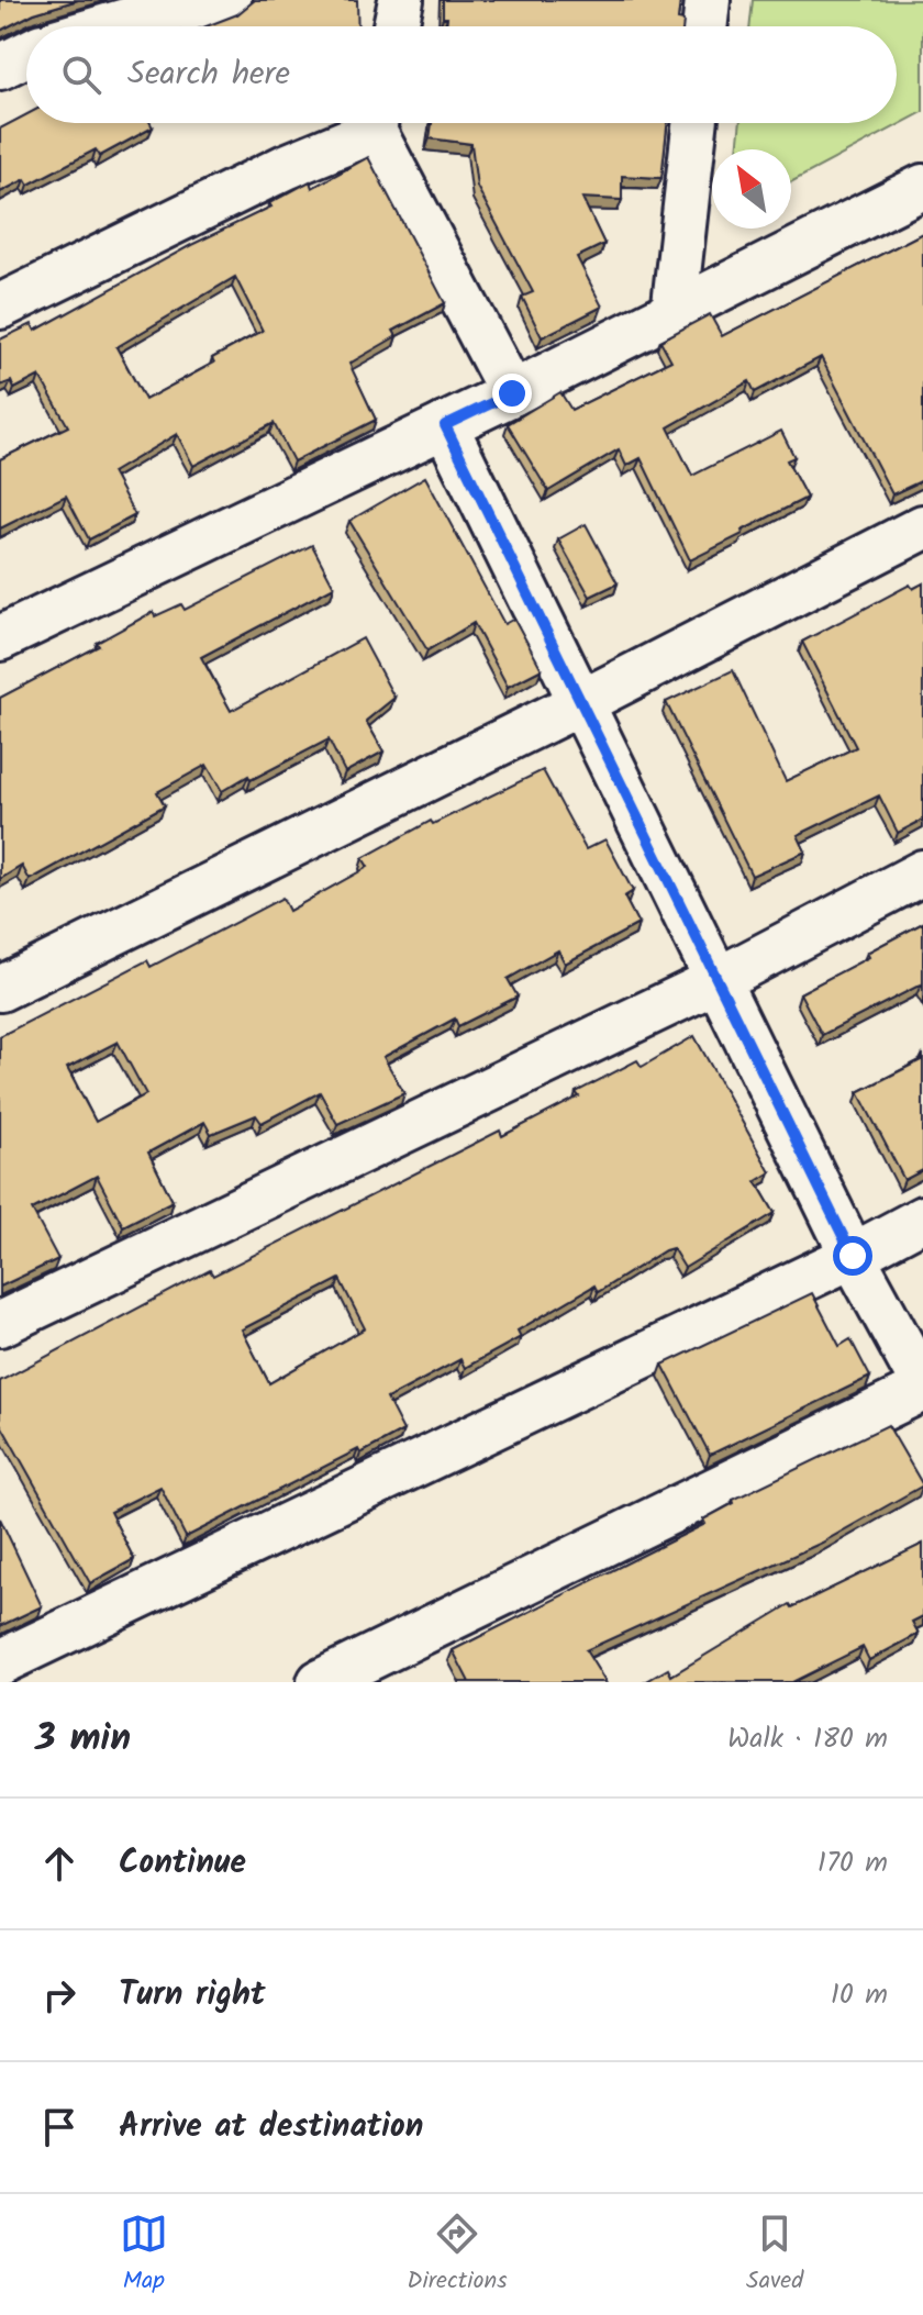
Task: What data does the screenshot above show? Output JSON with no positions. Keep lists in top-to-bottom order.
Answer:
{
  "north": "top left",
  "page": {
    "search": "Search here",
    "heading": ["3 min", "Walk · 180 m"],
    "list": [
      ["Continue", "170 m"],
      ["Turn right", "10 m"],
      "Arrive at destination"
    ],
    "nav": ["Map", "Directions", "Saved"]
  }
}
